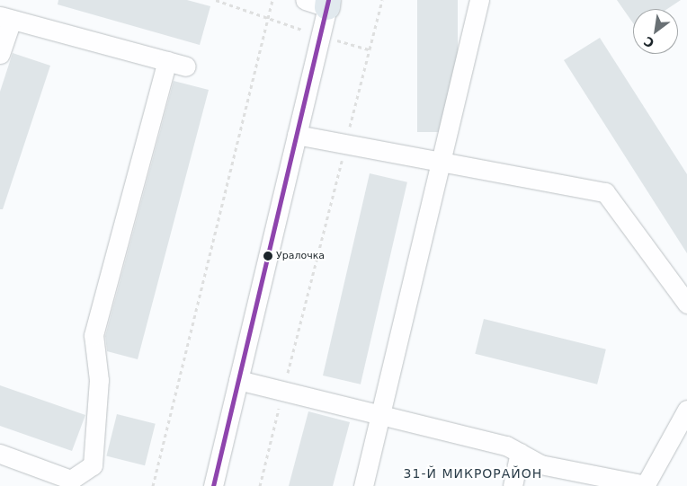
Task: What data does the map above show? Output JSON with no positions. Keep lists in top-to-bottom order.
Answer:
{
  "districts": ["31-Й МИКРОРАЙОН"],
  "places": ["Уралочка"],
  "north": "bottom left"
}
